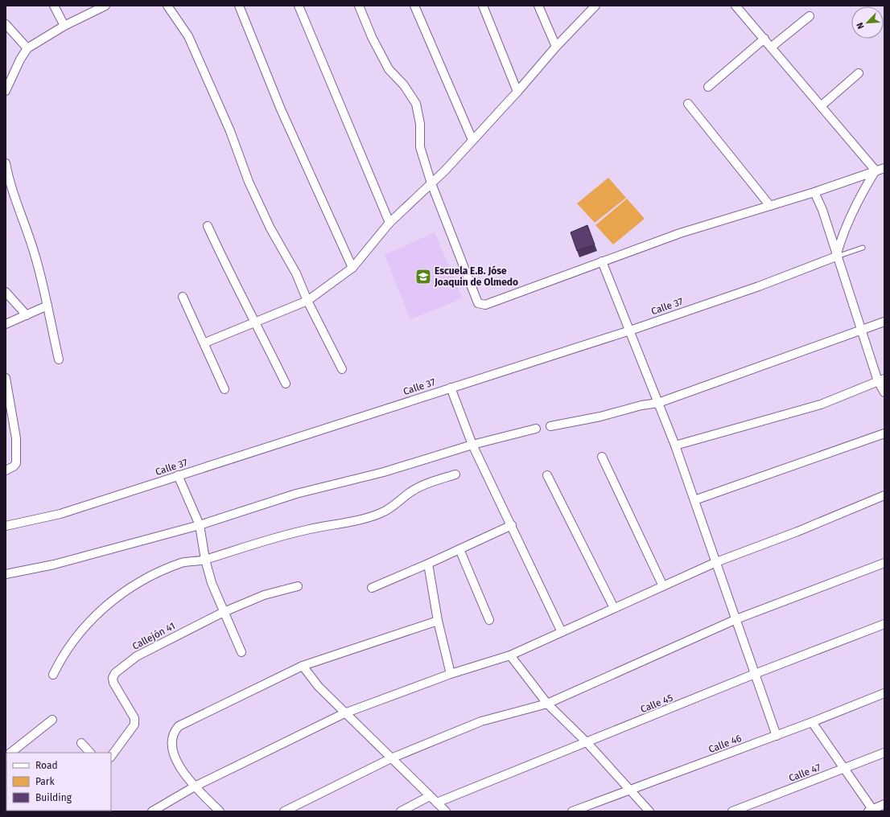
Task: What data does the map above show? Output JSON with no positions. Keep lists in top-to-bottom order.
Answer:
{
  "streets": {
    "street": [
      "Calle 37",
      "Callejón 41",
      "Calle 45",
      "Calle 46",
      "Calle 47"
    ]
  },
  "places": {
    "school or university": ["Escuela E.B. Jóse Joaquin de Olmedo"]
  },
  "legend": ["Road", "Park", "Building"],
  "north": "bottom left"
}
